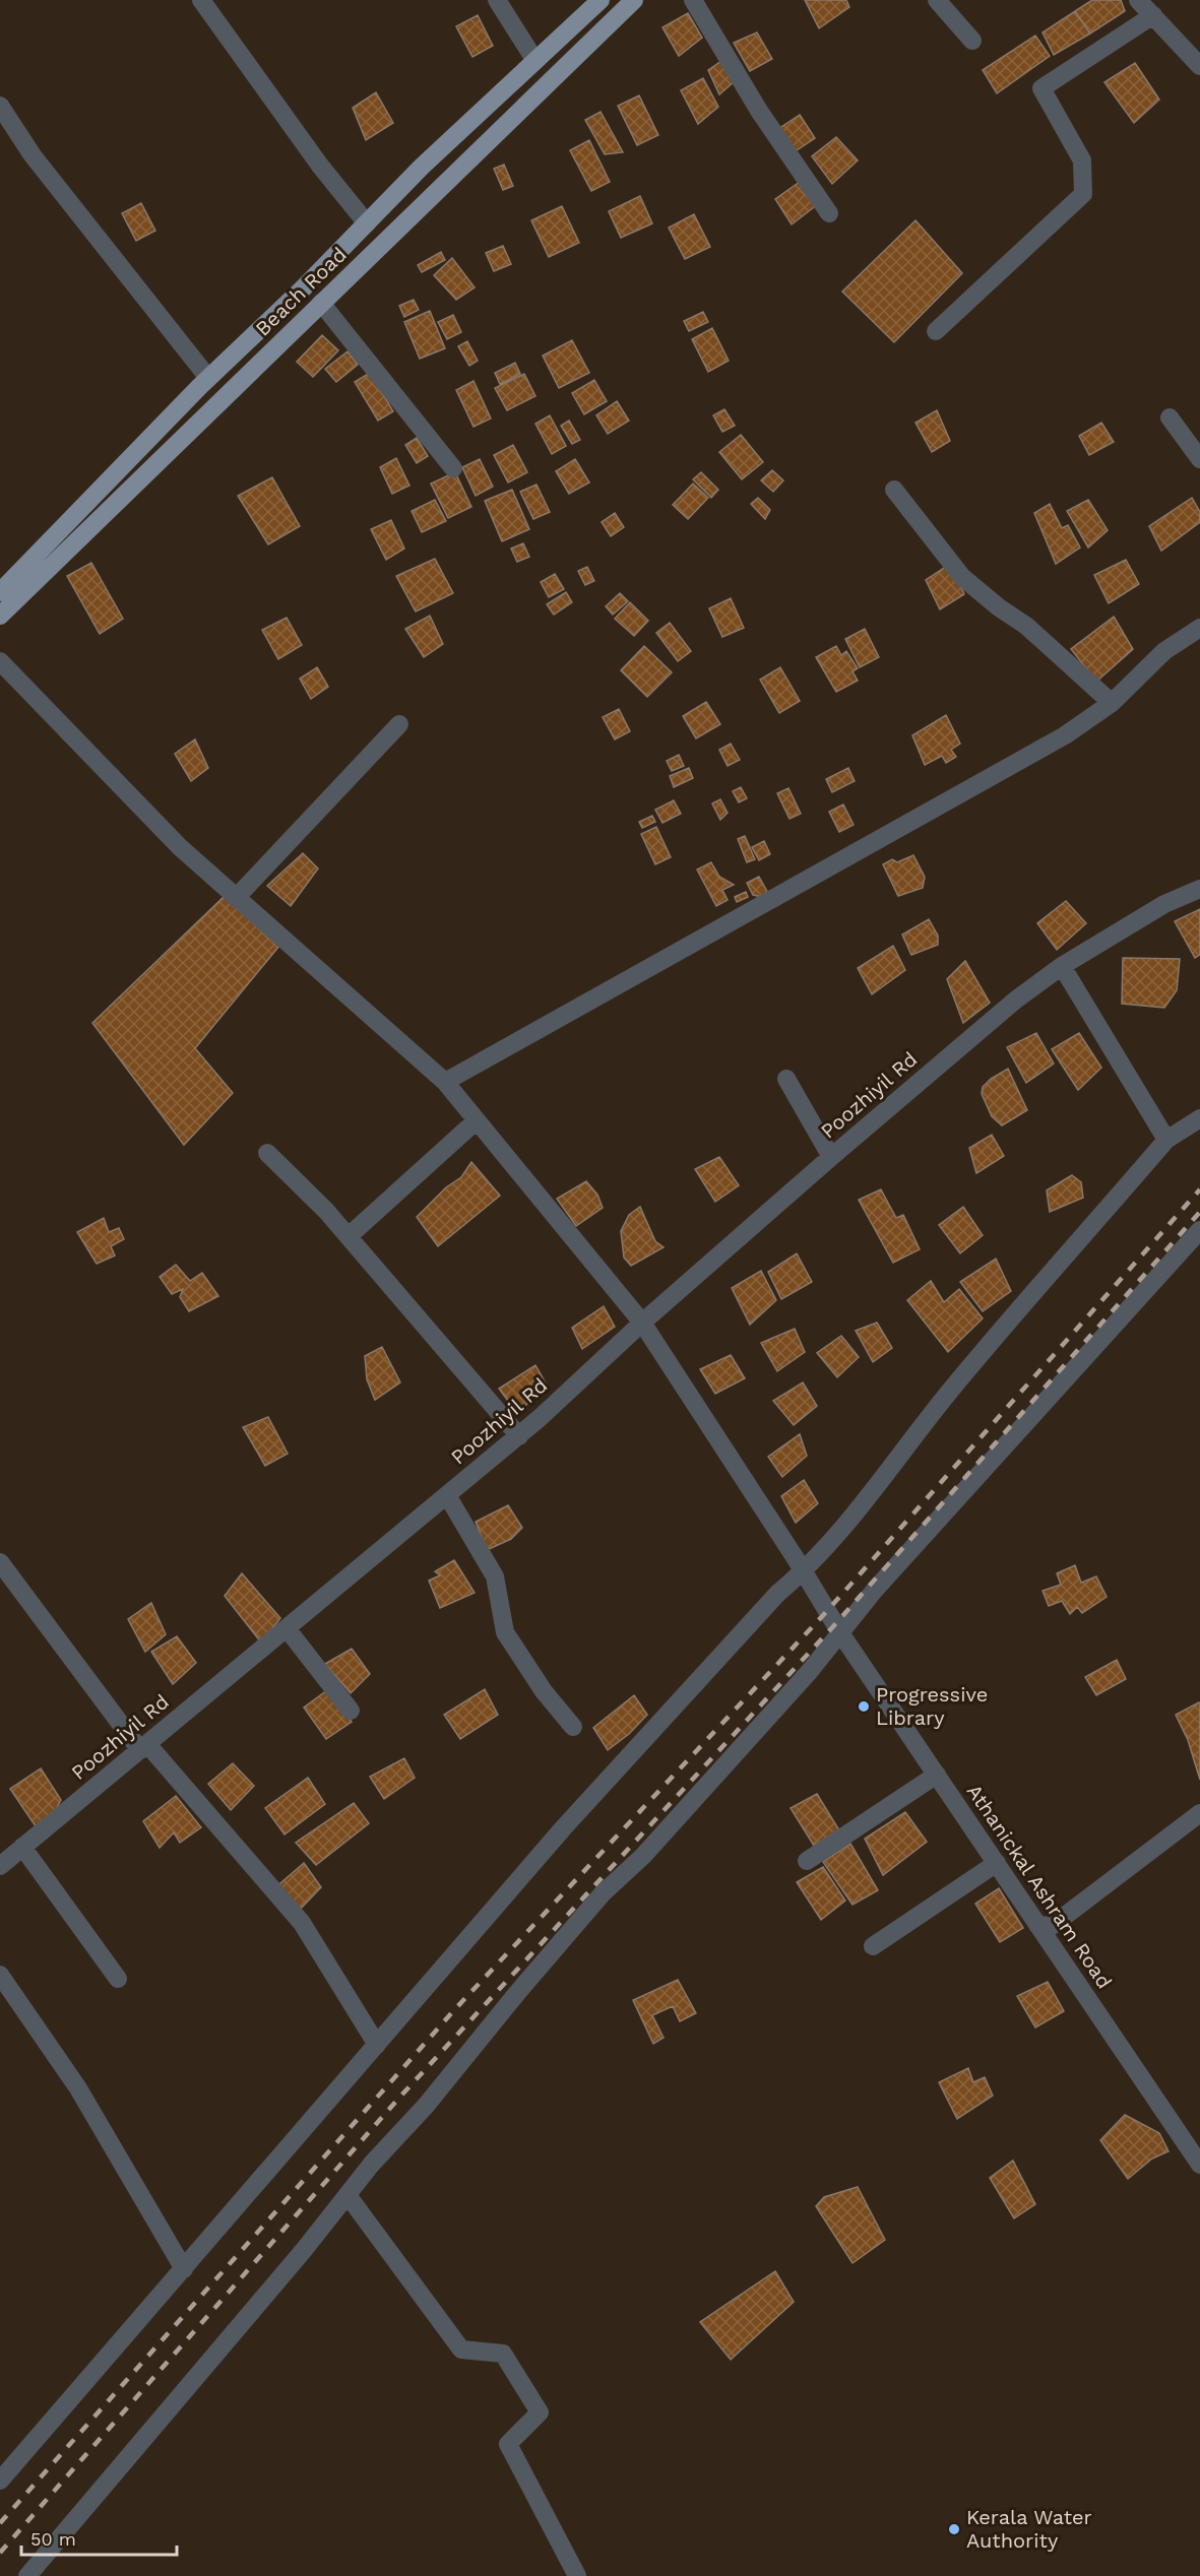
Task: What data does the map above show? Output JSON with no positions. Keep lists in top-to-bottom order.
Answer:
{
  "streets": {
    "main road": ["Beach Road"],
    "street": ["Poozhiyil Rd", "Athanickal Ashram Road"]
  },
  "crossings": [
    ["Poozhiyil Rd", "Athanickal Ashram Road"]
  ],
  "places": ["Progressive Library", "Kerala Water Authority"],
  "scale_bar": "50 m"
}
